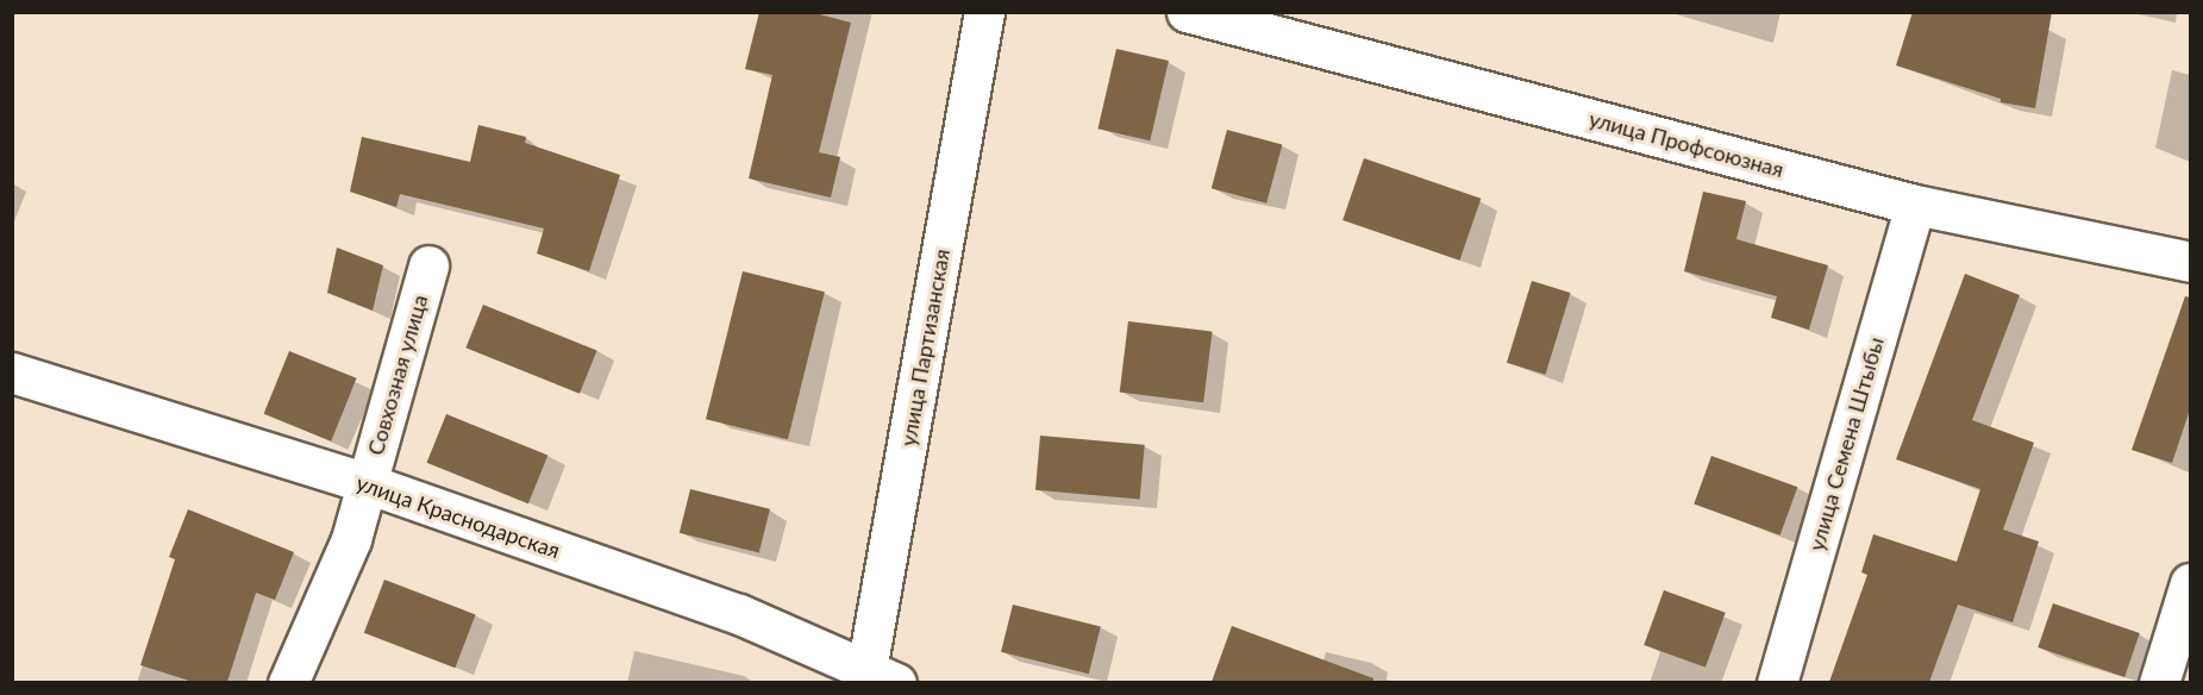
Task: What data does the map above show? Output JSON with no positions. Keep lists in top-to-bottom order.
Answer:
{
  "streets": {
    "street": [
      "улица Профсоюзная",
      "улица Партизанская",
      "Совхозная улица",
      "улица Семена Штыбы",
      "улица Краснодарская"
    ]
  },
  "crossings": [
    ["улица Профсоюзная", "улица Семена Штыбы"],
    ["улица Партизанская", "улица Краснодарская"],
    ["Совхозная улица", "улица Краснодарская"]
  ]
}
